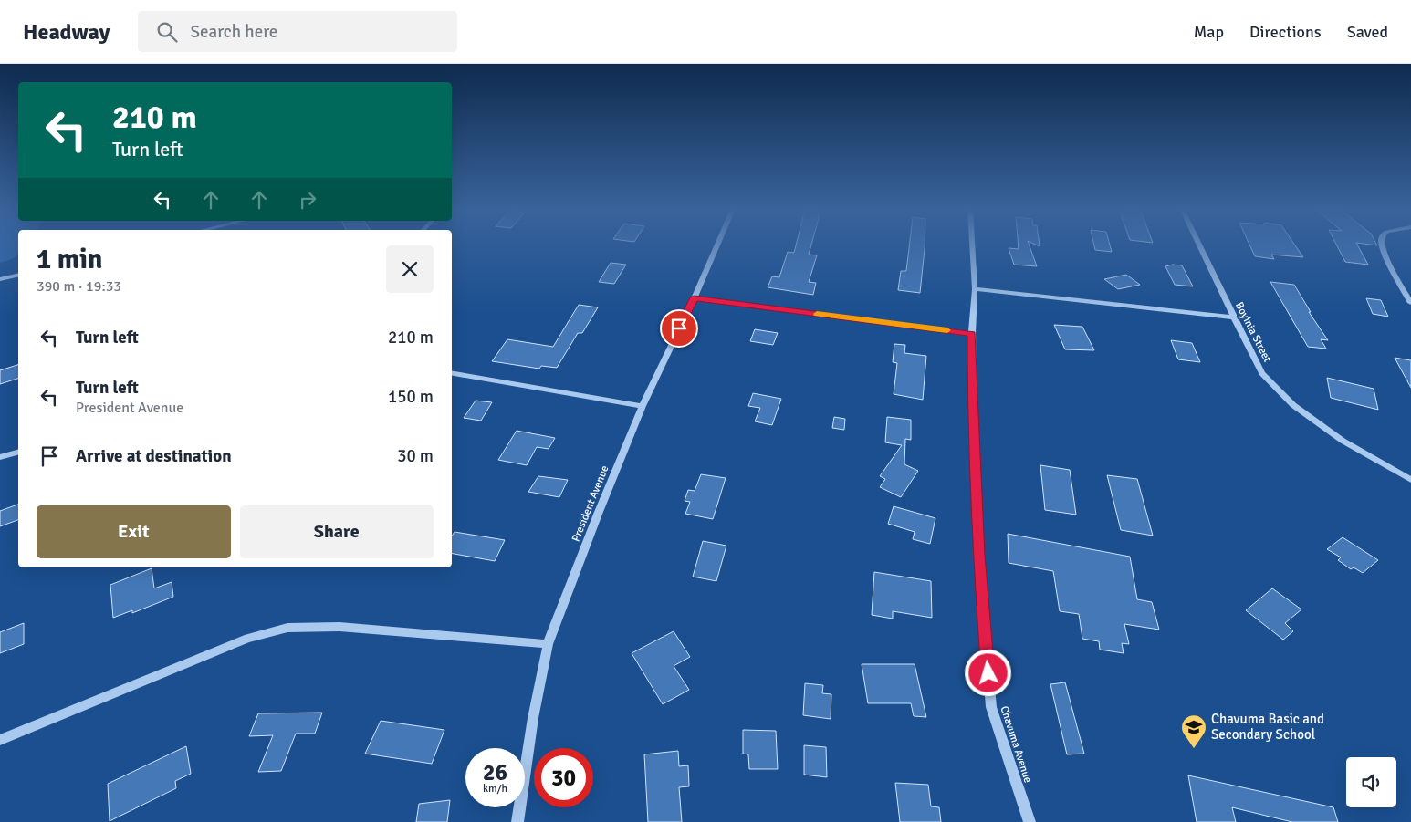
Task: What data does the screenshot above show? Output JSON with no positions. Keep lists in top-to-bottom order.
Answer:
{
  "streets": {
    "street": ["Boyinia Street", "President Avenue", "Chavuma Avenue"]
  },
  "places": {
    "school or university": ["Chavuma Basic and Secondary School"]
  },
  "page": {
    "header": "Headway",
    "search": "Search here",
    "nav": ["Map", "Directions", "Saved"],
    "turn": ["210 m", "Turn left"],
    "heading": ["1 min", "390 m · 19:33"],
    "list": [
      {
        "name": "Turn left",
        "value": "210 m"
      },
      {
        "name": "Turn left",
        "note": "President Avenue",
        "value": "150 m"
      },
      {
        "name": "Arrive at destination",
        "value": "30 m"
      }
    ],
    "buttons": ["Exit", "Share"],
    "speed": "26 km/h",
    "limit": "30"
  }
}
